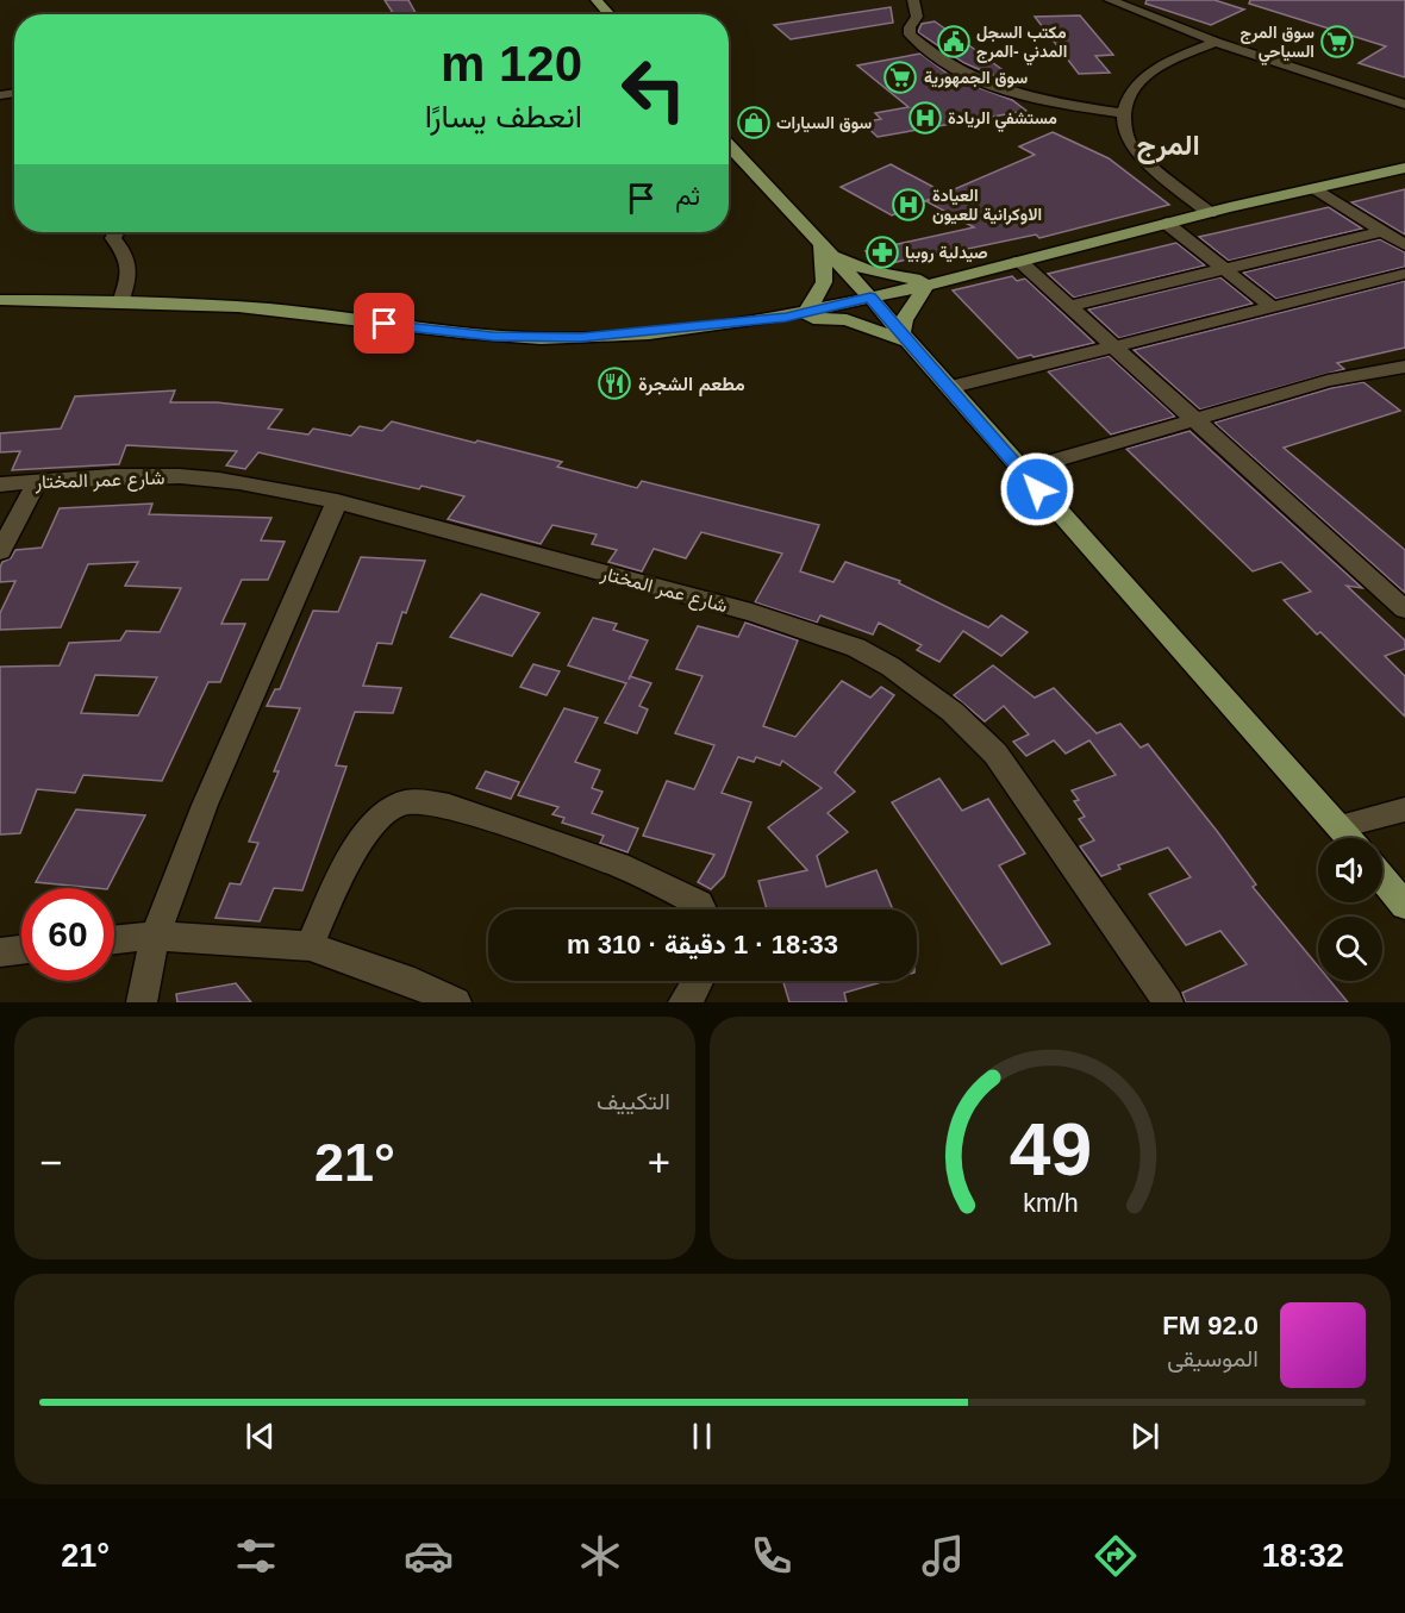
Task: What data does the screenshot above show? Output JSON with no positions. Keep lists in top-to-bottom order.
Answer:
{
  "streets": {
    "street": ["شارع عمر المختار"]
  },
  "districts": ["المرج"],
  "places": {
    "public building": ["مكتب السجل المدني -المرج"],
    "supermarket": ["سوق المرج السياحي", "سوق الجمهورية"],
    "hospital": ["مستشفي الريادة", "العيادة الاوكرانية للعيون"],
    "shop": ["سوق السيارات"],
    "pharmacy": ["صيدلية روبيا"],
    "restaurant": ["مطعم الشجرة"]
  },
  "page": {
    "turn": ["120 m", "انعطف يسارًا"],
    "then": "ثم",
    "limit": "60",
    "trip": "18:33 · 1 دقيقة · 310 m",
    "tile": "التكييف",
    "heat": ["−", "21°", "+"],
    "song": ["92.0 FM", "الموسيقى"],
    "tabs": ["18:32", "21°"],
    "gauge": ["49", "km/h"]
  }
}
